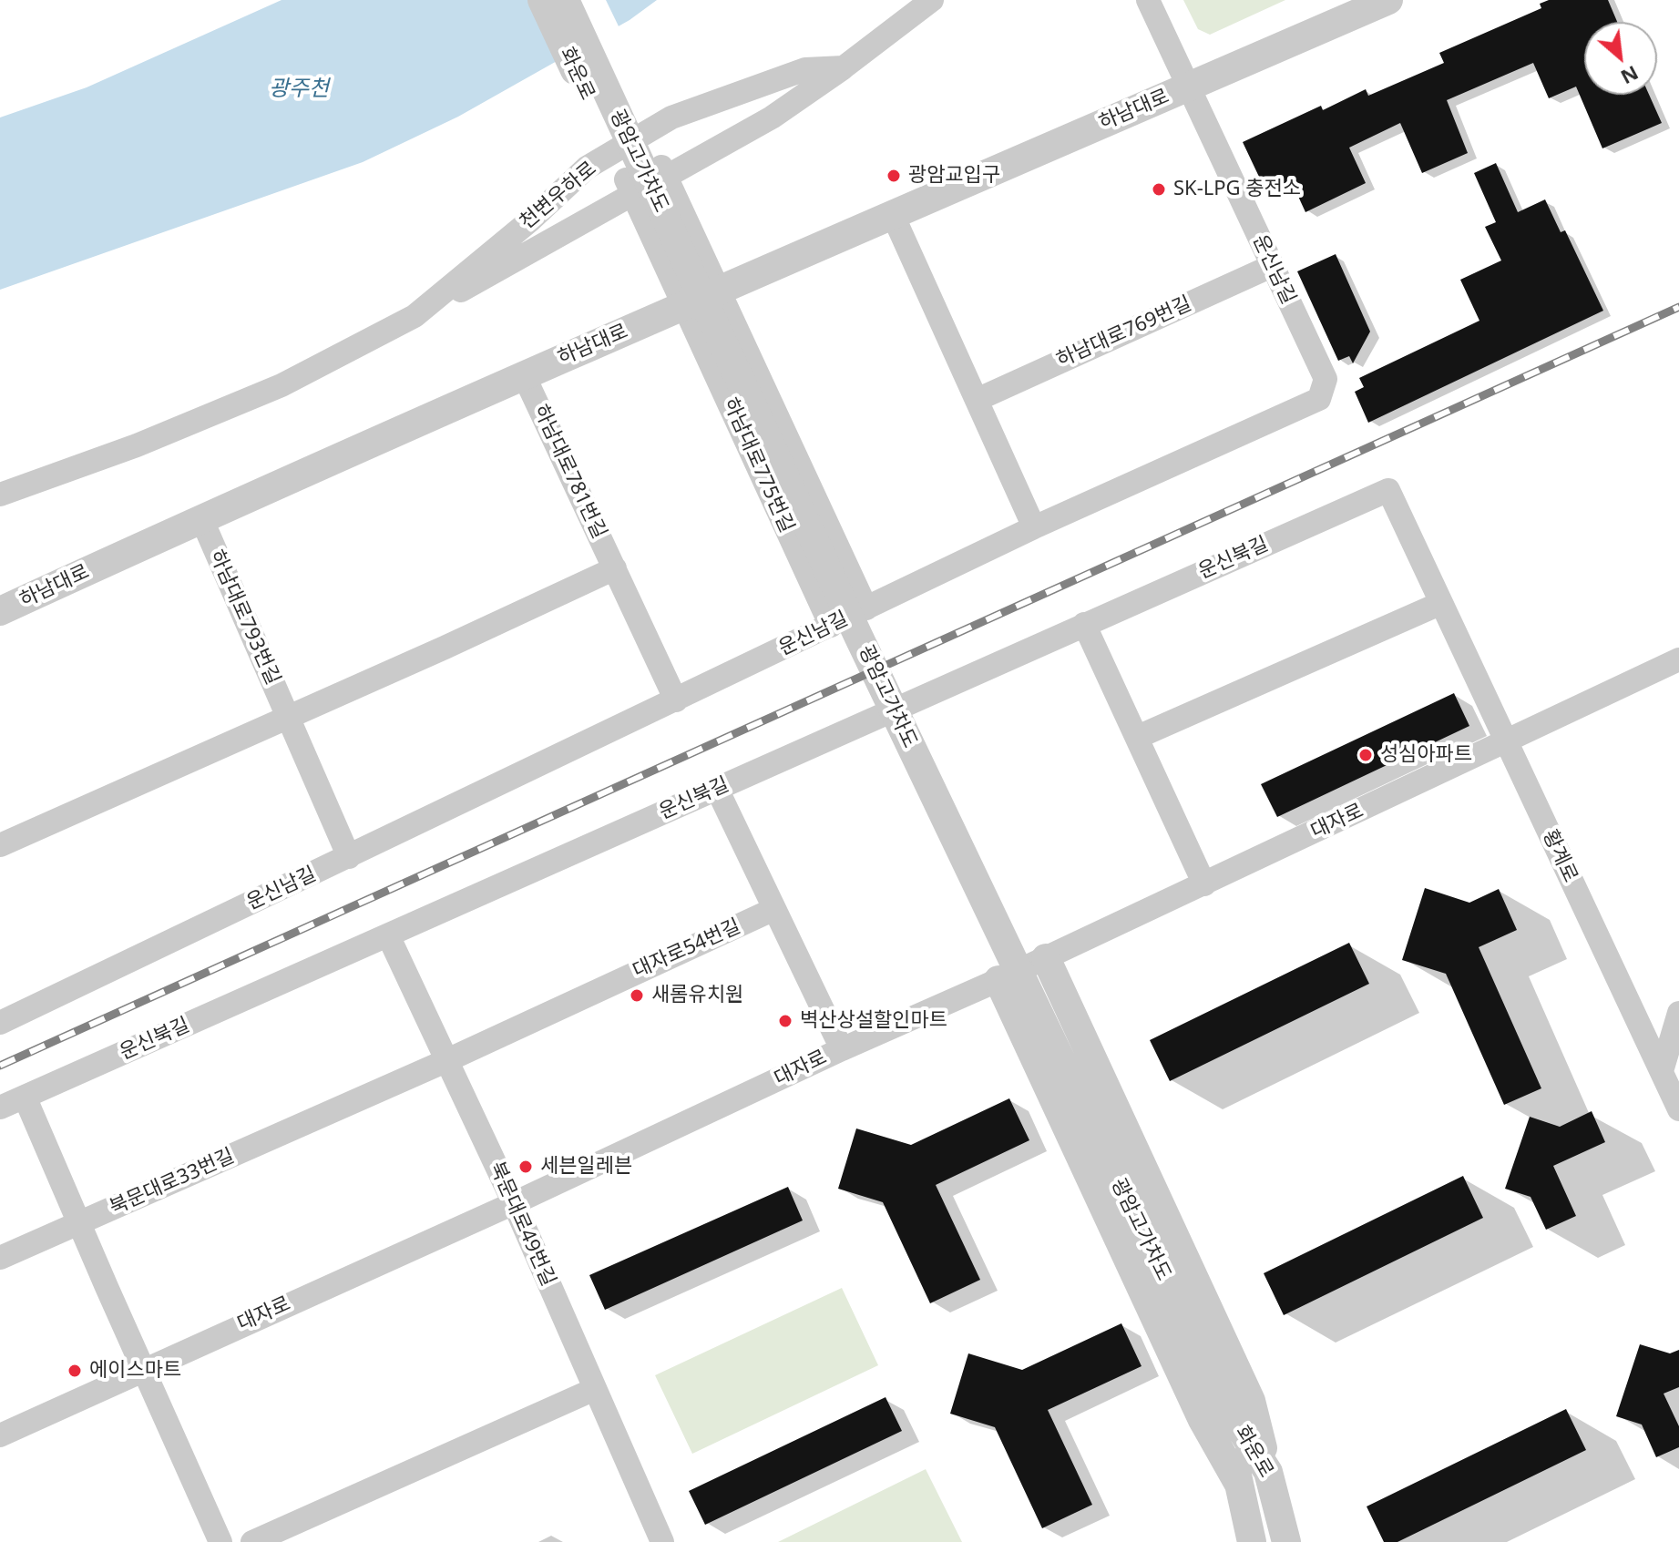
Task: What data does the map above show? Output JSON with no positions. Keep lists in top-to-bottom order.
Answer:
{
  "streets": {
    "street": [
      "화운로",
      "하남대로",
      "광암고가차도",
      "천변우하로",
      "운신남길",
      "하남대로769번길",
      "하남대로775번길",
      "하남대로781번길",
      "운신북길",
      "하남대로793번길",
      "대자로",
      "황계로",
      "대자로54번길",
      "북문대로33번길",
      "북문대로49번길"
    ]
  },
  "crossings": [
    ["화운로", "하남대로"],
    ["화운로", "광암고가차도"],
    ["화운로", "천변우하로"],
    ["화운로", "하남대로775번길"],
    ["하남대로", "운신남길"],
    ["하남대로", "하남대로775번길"],
    ["하남대로", "하남대로781번길"],
    ["하남대로", "하남대로793번길"],
    ["운신남길", "하남대로769번길"],
    ["운신남길", "하남대로775번길"],
    ["운신남길", "하남대로781번길"],
    ["운신남길", "하남대로793번길"],
    ["운신북길", "황계로"],
    ["운신북길", "북문대로49번길"],
    ["대자로", "황계로"],
    ["대자로", "북문대로49번길"],
    ["대자로54번길", "북문대로33번길"],
    ["대자로54번길", "북문대로49번길"],
    ["북문대로33번길", "북문대로49번길"]
  ],
  "water": ["광주천"],
  "places": [
    "광암교입구",
    "SK-LPG 충전소",
    "성심아파트",
    "새롬유치원",
    "벽산상설할인마트",
    "세븐일레븐",
    "에이스마트"
  ],
  "north": "bottom right"
}
